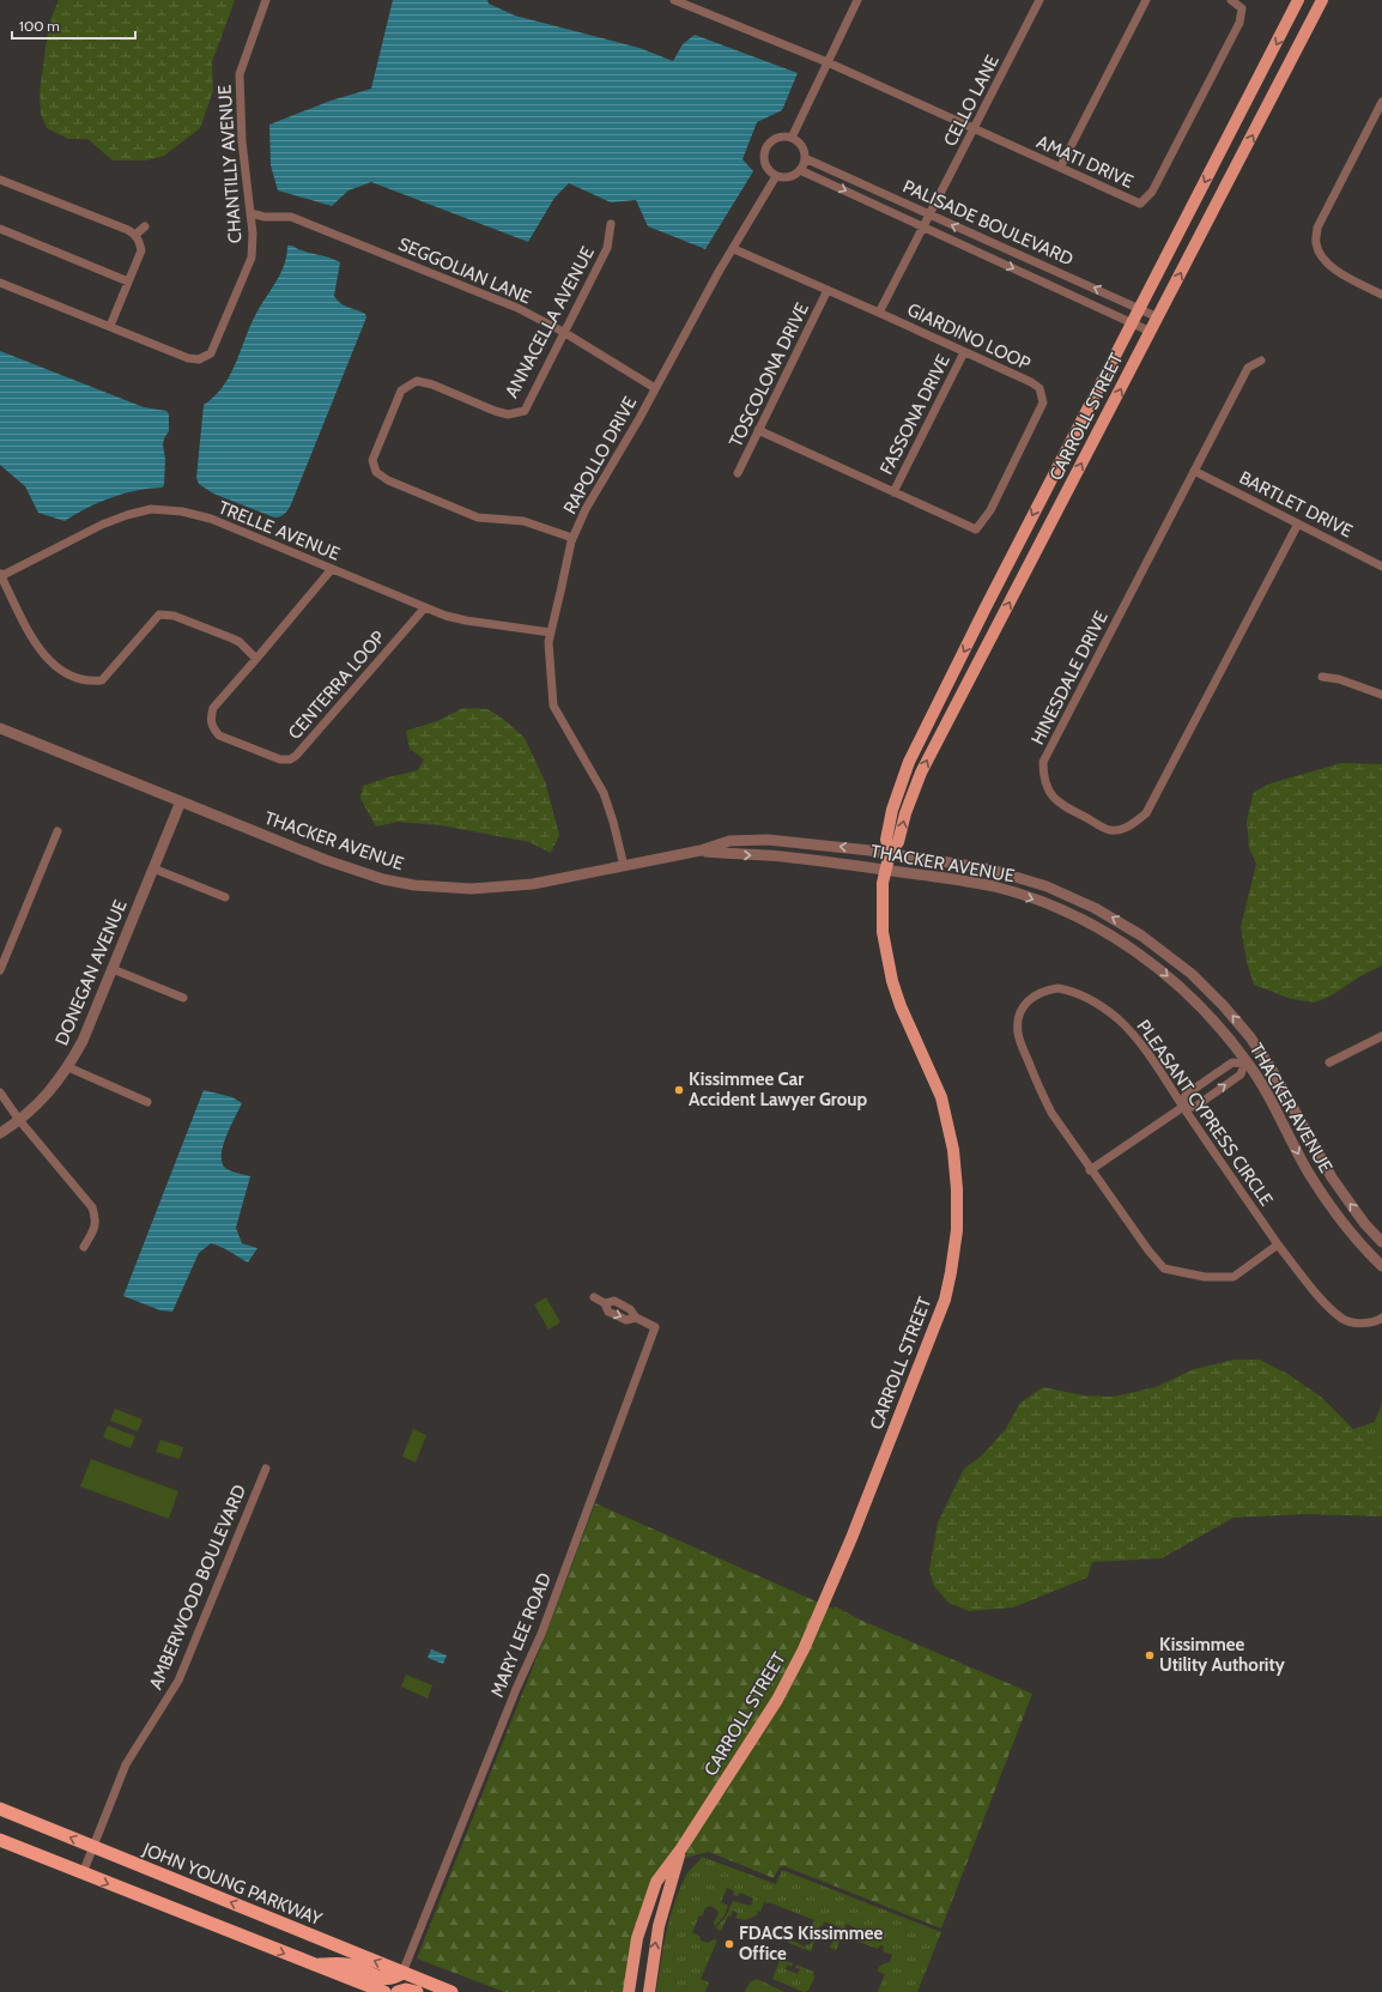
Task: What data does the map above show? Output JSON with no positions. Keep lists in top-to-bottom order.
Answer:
{
  "streets": {
    "highway": ["JOHN YOUNG PARKWAY"],
    "main road": ["CARROLL STREET"],
    "street": [
      "CELLO LANE",
      "AMATI DRIVE",
      "CHANTILLY AVENUE",
      "PALISADE BOULEVARD",
      "SEGGOLIAN LANE",
      "ANNACELLA AVENUE",
      "GIARDINO LOOP",
      "TOSCOLONA DRIVE",
      "FASSONA DRIVE",
      "RAPOLLO DRIVE",
      "BARTLET DRIVE",
      "TRELLE AVENUE",
      "HINESDALE DRIVE",
      "CENTERRA LOOP",
      "THACKER AVENUE",
      "DONEGAN AVENUE",
      "PLEASANT CYPRESS CIRCLE",
      "AMBERWOOD BOULEVARD",
      "MARY LEE ROAD"
    ]
  },
  "crossings": [
    ["CELLO LANE", "AMATI DRIVE"],
    ["CELLO LANE", "PALISADE BOULEVARD"],
    ["CELLO LANE", "GIARDINO LOOP"],
    ["CHANTILLY AVENUE", "SEGGOLIAN LANE"],
    ["PALISADE BOULEVARD", "CARROLL STREET"],
    ["PALISADE BOULEVARD", "RAPOLLO DRIVE"],
    ["SEGGOLIAN LANE", "ANNACELLA AVENUE"],
    ["SEGGOLIAN LANE", "RAPOLLO DRIVE"],
    ["ANNACELLA AVENUE", "RAPOLLO DRIVE"],
    ["GIARDINO LOOP", "TOSCOLONA DRIVE"],
    ["GIARDINO LOOP", "FASSONA DRIVE"],
    ["GIARDINO LOOP", "RAPOLLO DRIVE"],
    ["CARROLL STREET", "THACKER AVENUE"],
    ["RAPOLLO DRIVE", "TRELLE AVENUE"],
    ["RAPOLLO DRIVE", "THACKER AVENUE"],
    ["BARTLET DRIVE", "HINESDALE DRIVE"],
    ["TRELLE AVENUE", "CENTERRA LOOP"],
    ["THACKER AVENUE", "DONEGAN AVENUE"],
    ["AMBERWOOD BOULEVARD", "JOHN YOUNG PARKWAY"],
    ["MARY LEE ROAD", "JOHN YOUNG PARKWAY"]
  ],
  "places": ["Kissimmee Car Accident Lawyer Group", "Kissimmee Utility Authority", "FDACS Kissimmee Office"],
  "scale_bar": "100 m"
}
